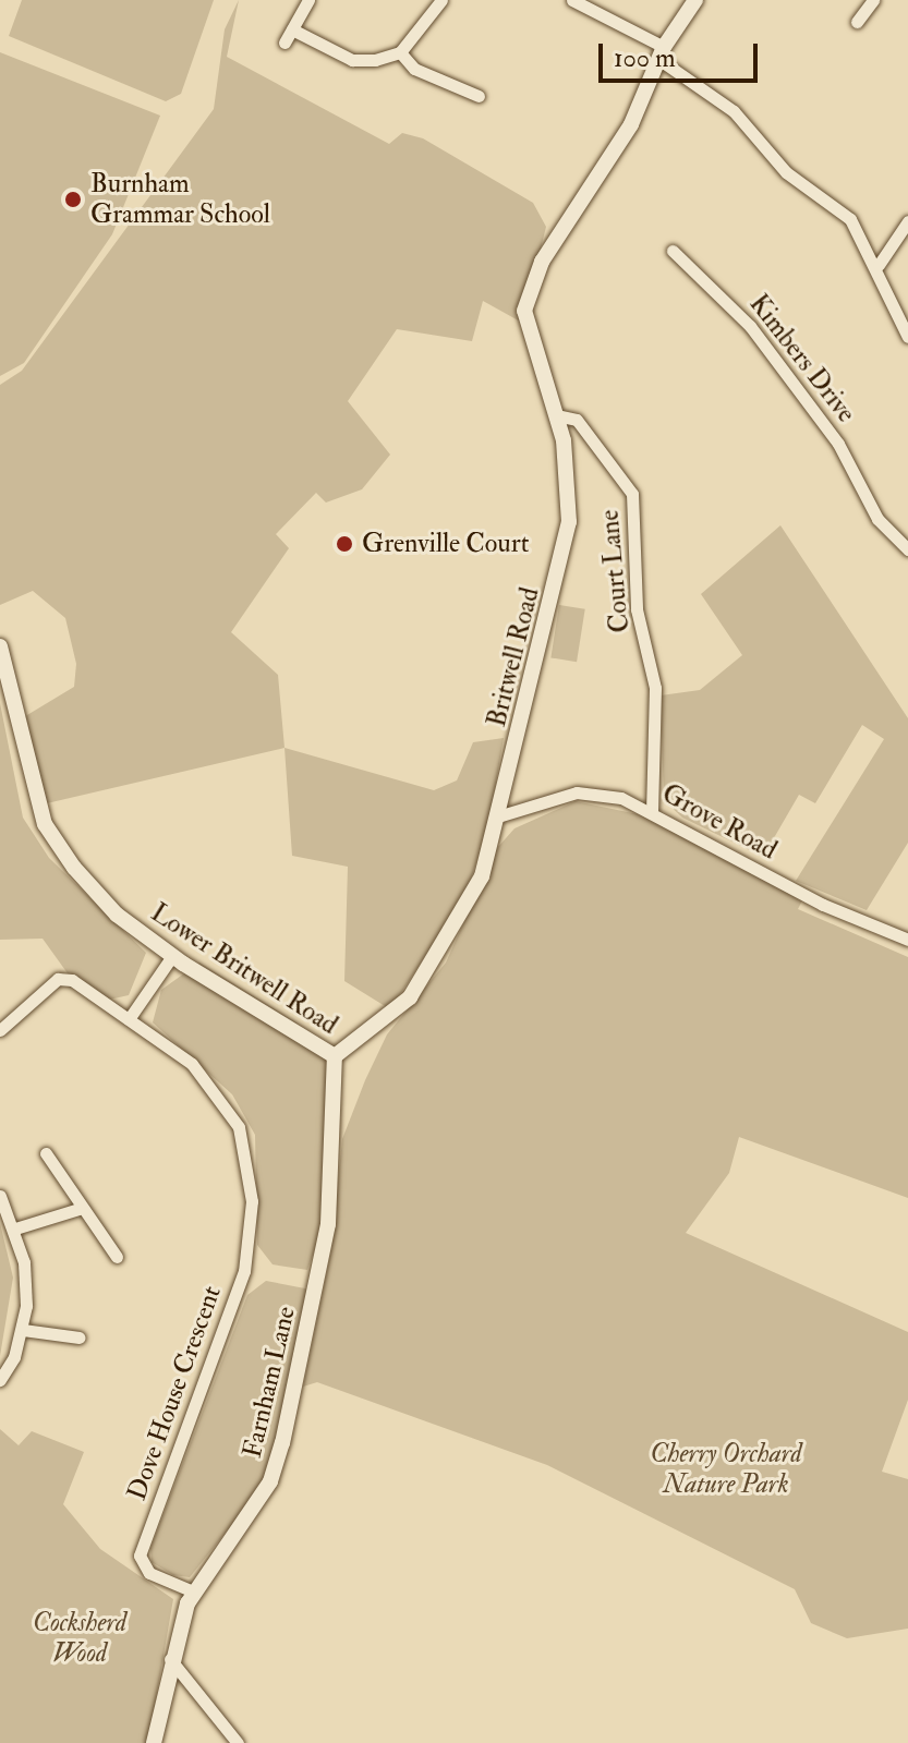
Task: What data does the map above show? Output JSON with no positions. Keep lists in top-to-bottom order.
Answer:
{
  "streets": {
    "street": [
      "Kimbers Drive",
      "Court Lane",
      "Britwell Road",
      "Grove Road",
      "Lower Britwell Road",
      "Farnham Lane",
      "Dove House Crescent"
    ]
  },
  "crossings": [
    ["Court Lane", "Britwell Road"],
    ["Court Lane", "Grove Road"],
    ["Britwell Road", "Grove Road"],
    ["Britwell Road", "Lower Britwell Road"],
    ["Britwell Road", "Farnham Lane"],
    ["Lower Britwell Road", "Farnham Lane"],
    ["Farnham Lane", "Dove House Crescent"]
  ],
  "parks": ["Cherry Orchard Nature Park", "Cocksherd Wood"],
  "places": ["Burnham Grammar School", "Grenville Court"],
  "scale_bar": "100 m"
}
